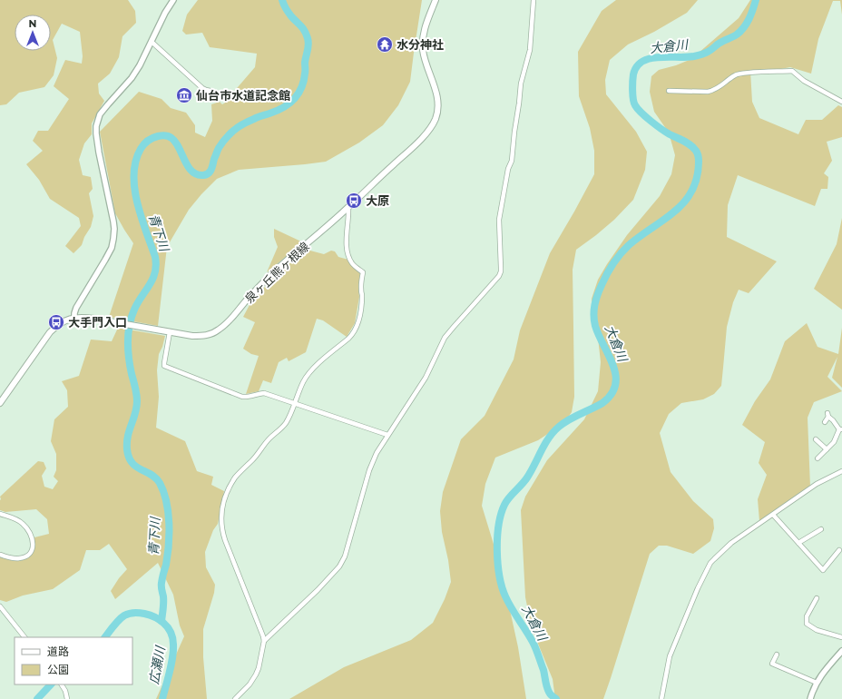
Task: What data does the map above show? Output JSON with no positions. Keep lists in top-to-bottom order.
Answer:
{
  "streets": {
    "main road": ["泉ヶ丘熊ヶ根線"]
  },
  "water": ["大倉川", "青下川", "広瀬川"],
  "places": {
    "temple": ["水分神社"],
    "museum": ["仙台市水道記念館"],
    "bus stop": ["大原", "大手門入口"]
  },
  "legend": ["道路", "公園"],
  "north": "top"
}
